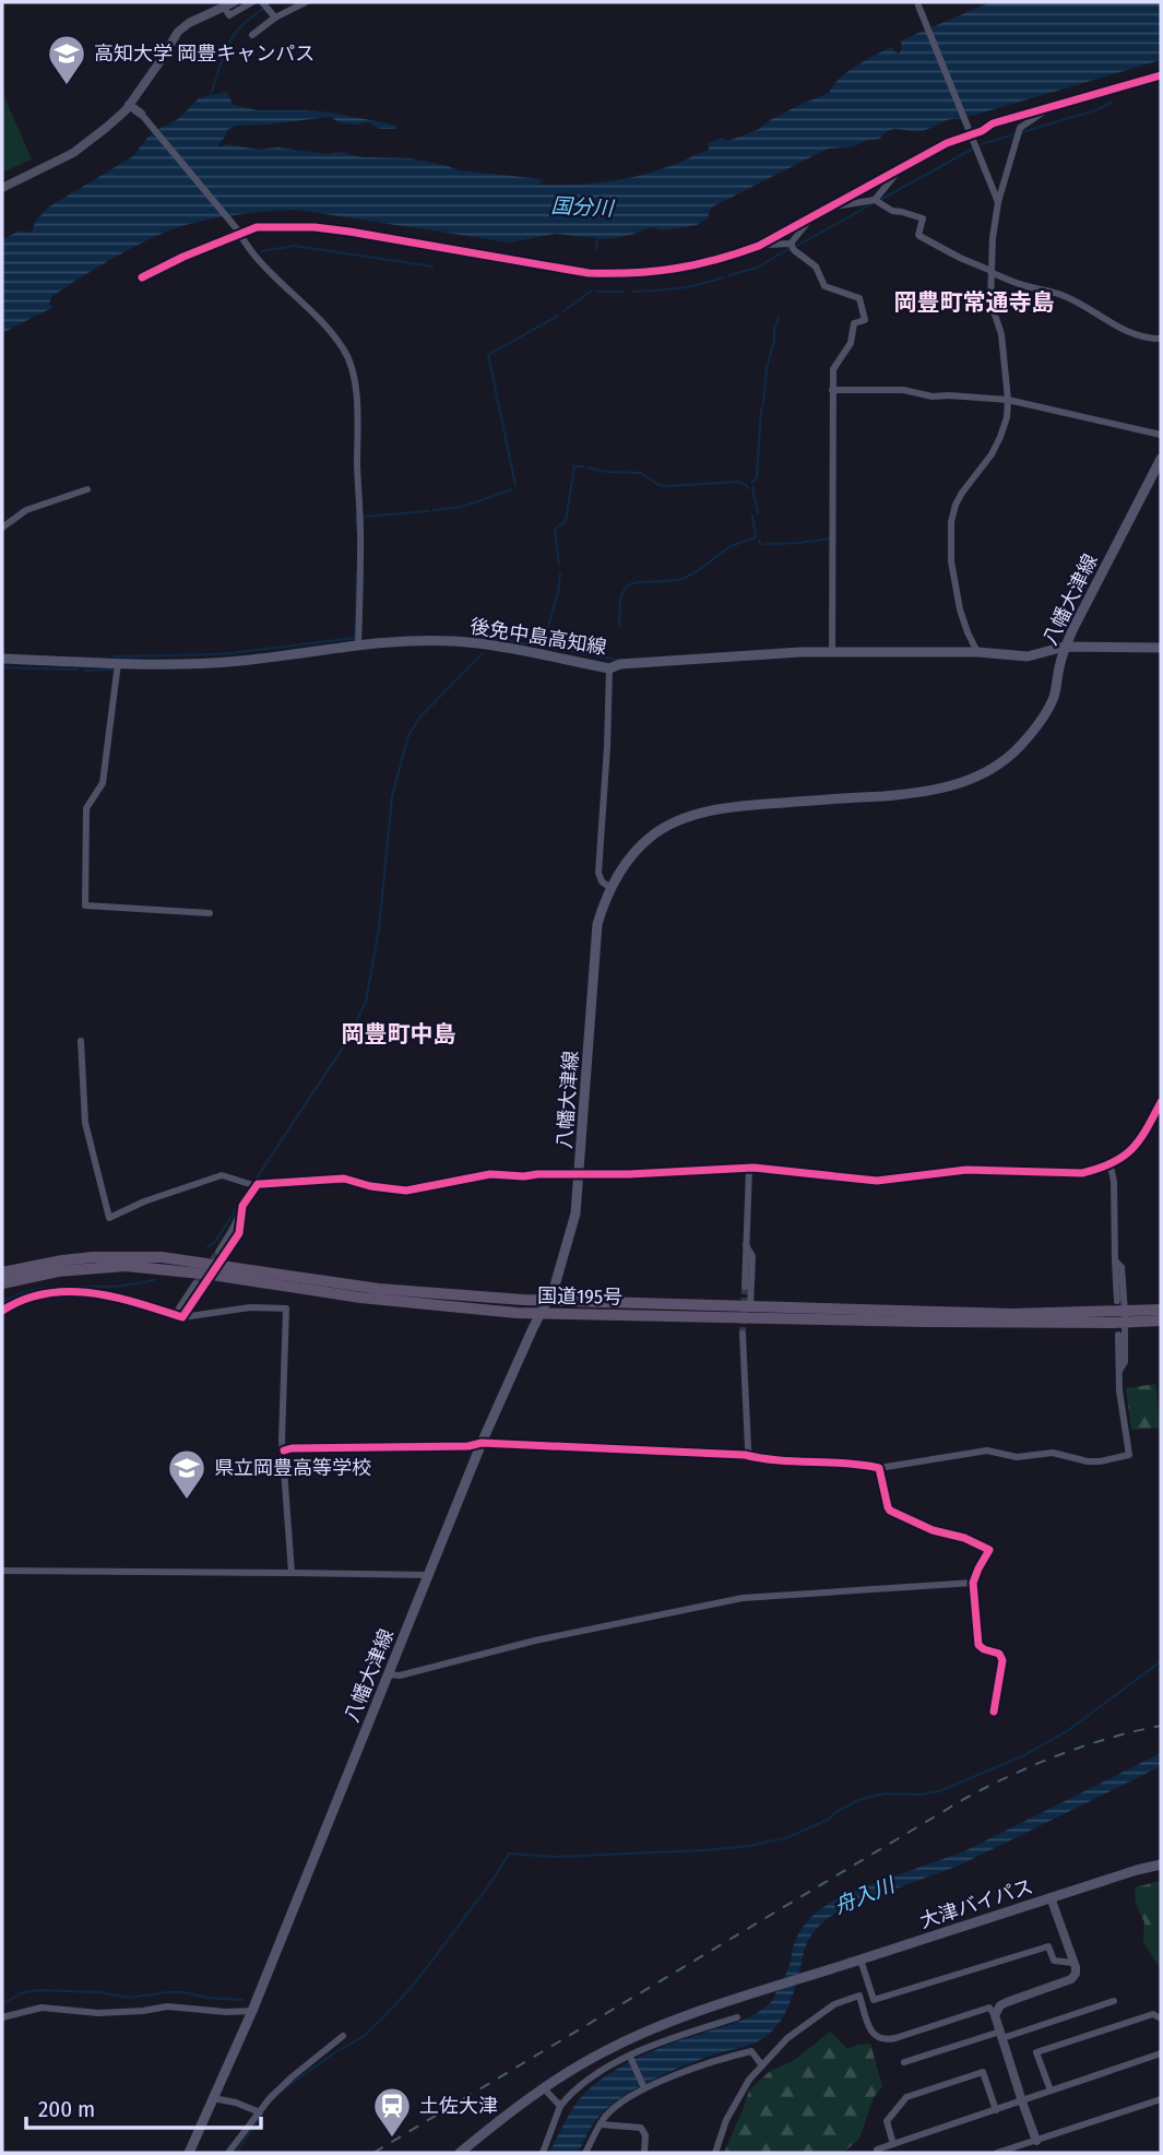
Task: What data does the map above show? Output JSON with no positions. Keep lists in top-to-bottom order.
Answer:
{
  "streets": {
    "highway": ["国道195号"],
    "main road": ["八幡大津線", "後免中島高知線", "大津バイパス"]
  },
  "crossings": [
    ["八幡大津線", "後免中島高知線"],
    ["八幡大津線", "国道195号"]
  ],
  "districts": ["岡豊町常通寺島", "岡豊町中島"],
  "water": ["国分川", "舟入川"],
  "places": {
    "school or university": ["高知大学 岡豊キャンパス", "県立岡豊高等学校"],
    "station": ["土佐大津"]
  },
  "scale_bar": "200 m"
}
